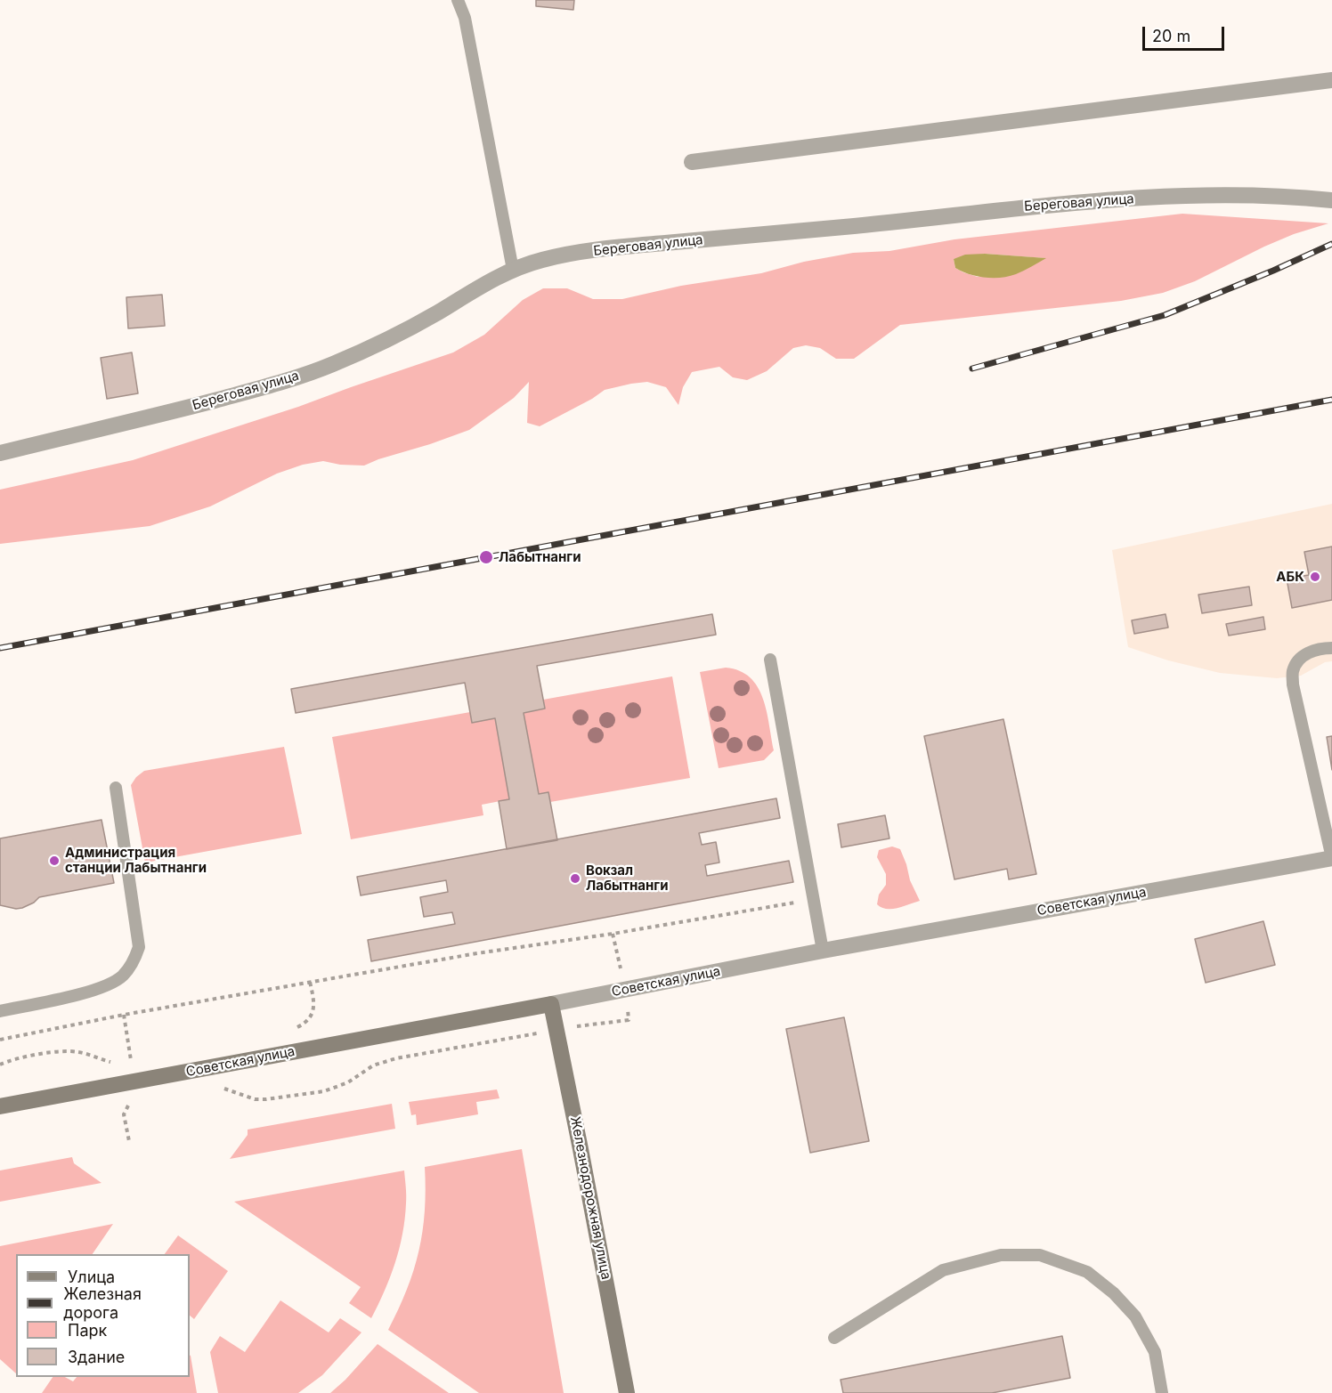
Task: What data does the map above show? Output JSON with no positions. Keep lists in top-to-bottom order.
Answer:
{
  "streets": {
    "main road": ["Советская улица", "Железнодорожная улица"],
    "street": ["Береговая улица"]
  },
  "crossings": [
    ["Советская улица", "Железнодорожная улица"]
  ],
  "places": [
    "Лабытнанги",
    "АБК",
    "Администрация станции Лабытнанги",
    "Вокзал Лабытнанги"
  ],
  "legend": [
    "Улица",
    "Железная дорога",
    "Парк",
    "Здание"
  ],
  "scale_bar": "20 m"
}
